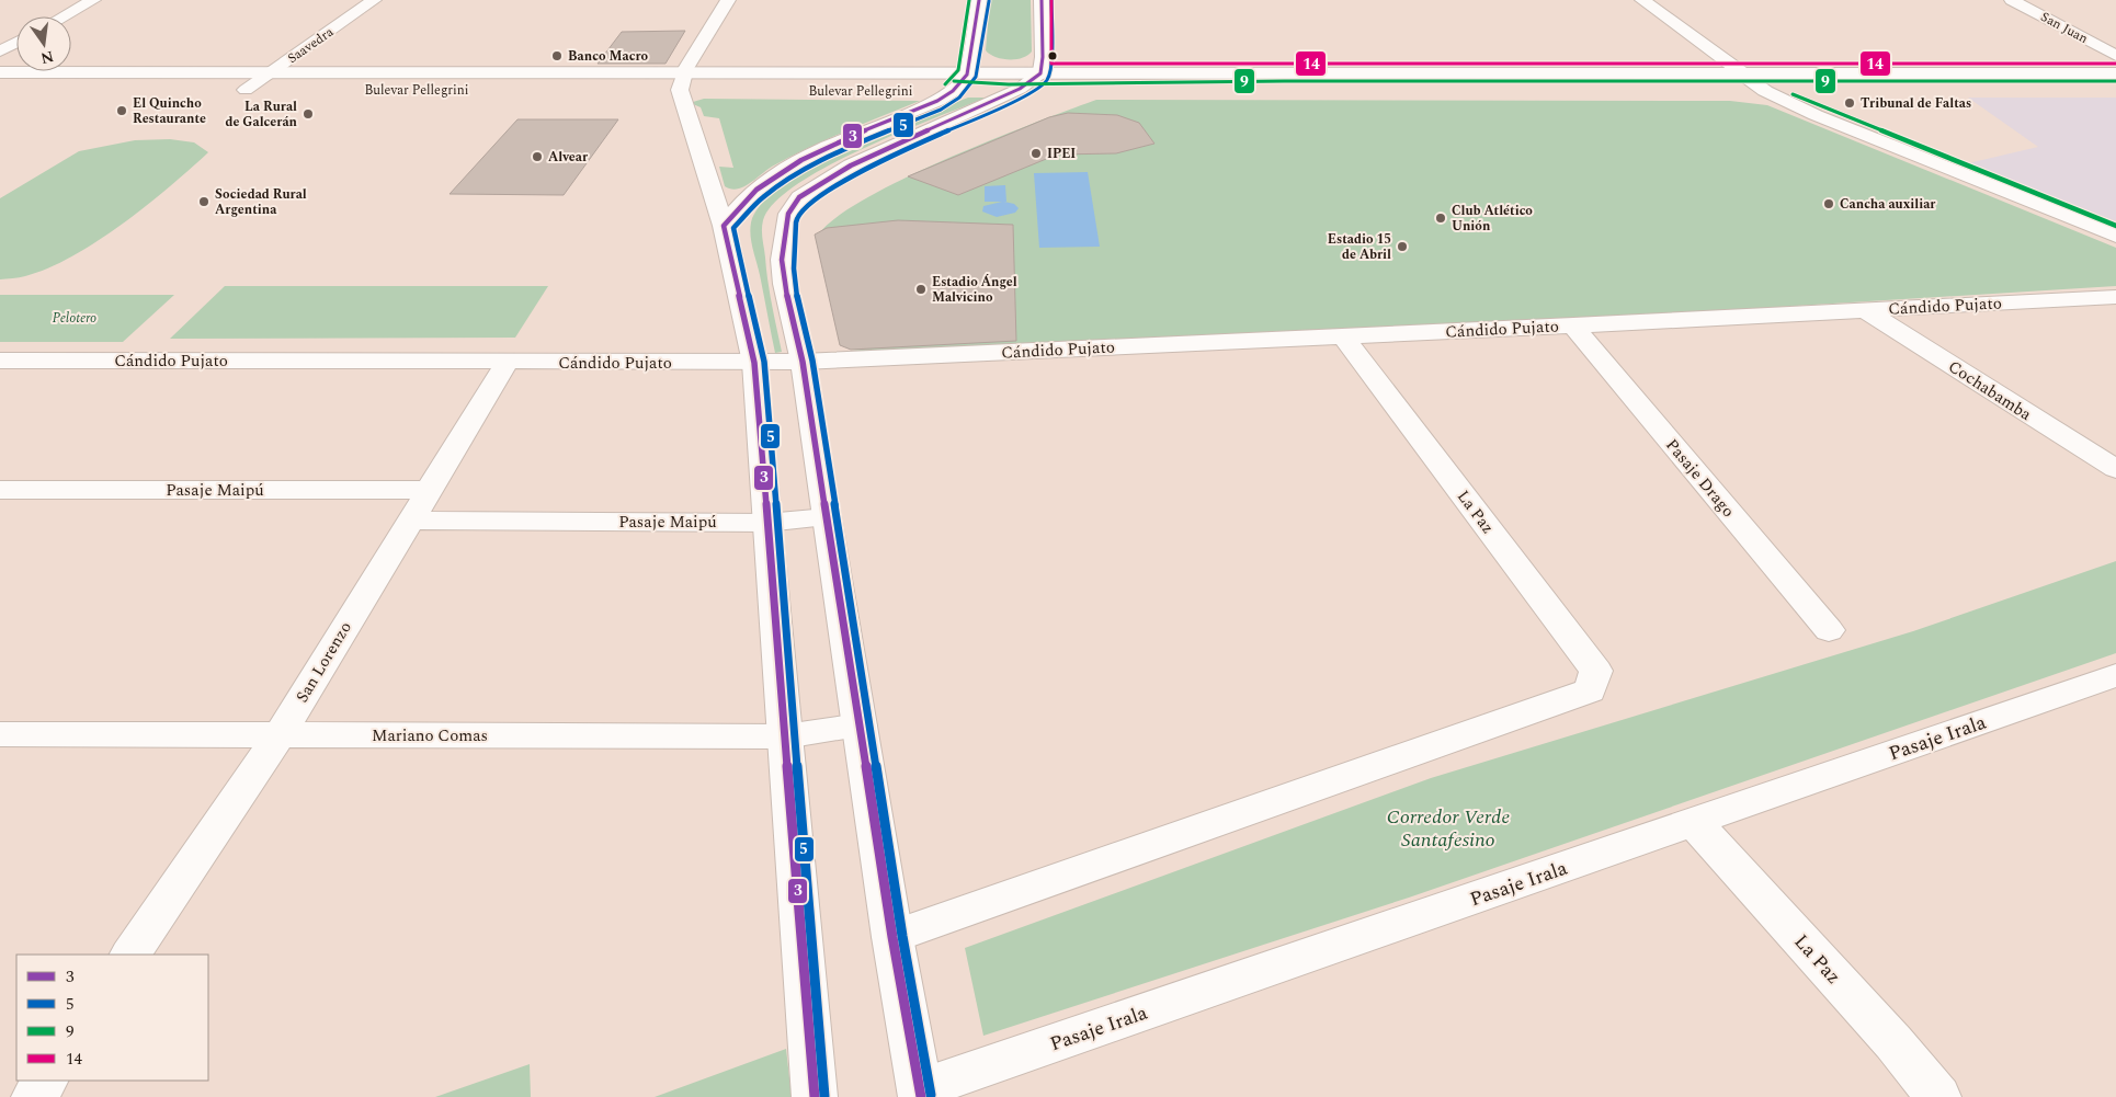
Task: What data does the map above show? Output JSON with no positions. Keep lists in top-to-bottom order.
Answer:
{
  "streets": {
    "main road": [
      "San Juan",
      "Saavedra",
      "Bulevar Pellegrini",
      "Cándido Pujato",
      "Cochabamba",
      "Pasaje Drago",
      "Pasaje Maipú",
      "La Paz",
      "San Lorenzo",
      "Mariano Comas",
      "Pasaje Irala"
    ]
  },
  "crossings": [
    ["Saavedra", "Bulevar Pellegrini"],
    ["Cándido Pujato", "Cochabamba"],
    ["Cándido Pujato", "Pasaje Drago"],
    ["Cándido Pujato", "La Paz"],
    ["Cándido Pujato", "San Lorenzo"],
    ["Pasaje Maipú", "San Lorenzo"],
    ["La Paz", "Pasaje Irala"],
    ["San Lorenzo", "Mariano Comas"]
  ],
  "parks": ["Pelotero", "Corredor Verde Santafesino"],
  "places": [
    "Banco Macro",
    "Tribunal de Faltas",
    "El Quincho Restaurante",
    "La Rural de Galcerán",
    "IPEI",
    "Alvear",
    "Sociedad Rural Argentina",
    "Cancha auxiliar",
    "Club Atlético Unión",
    "Estadio 15 de Abril",
    "Estadio Ángel Malvicino"
  ],
  "lines": [
    "transit line 3",
    "transit line 5",
    "transit line 9",
    "transit line 14"
  ],
  "legend": [
    "3",
    "5",
    "9",
    "14"
  ],
  "north": "bottom"
}
